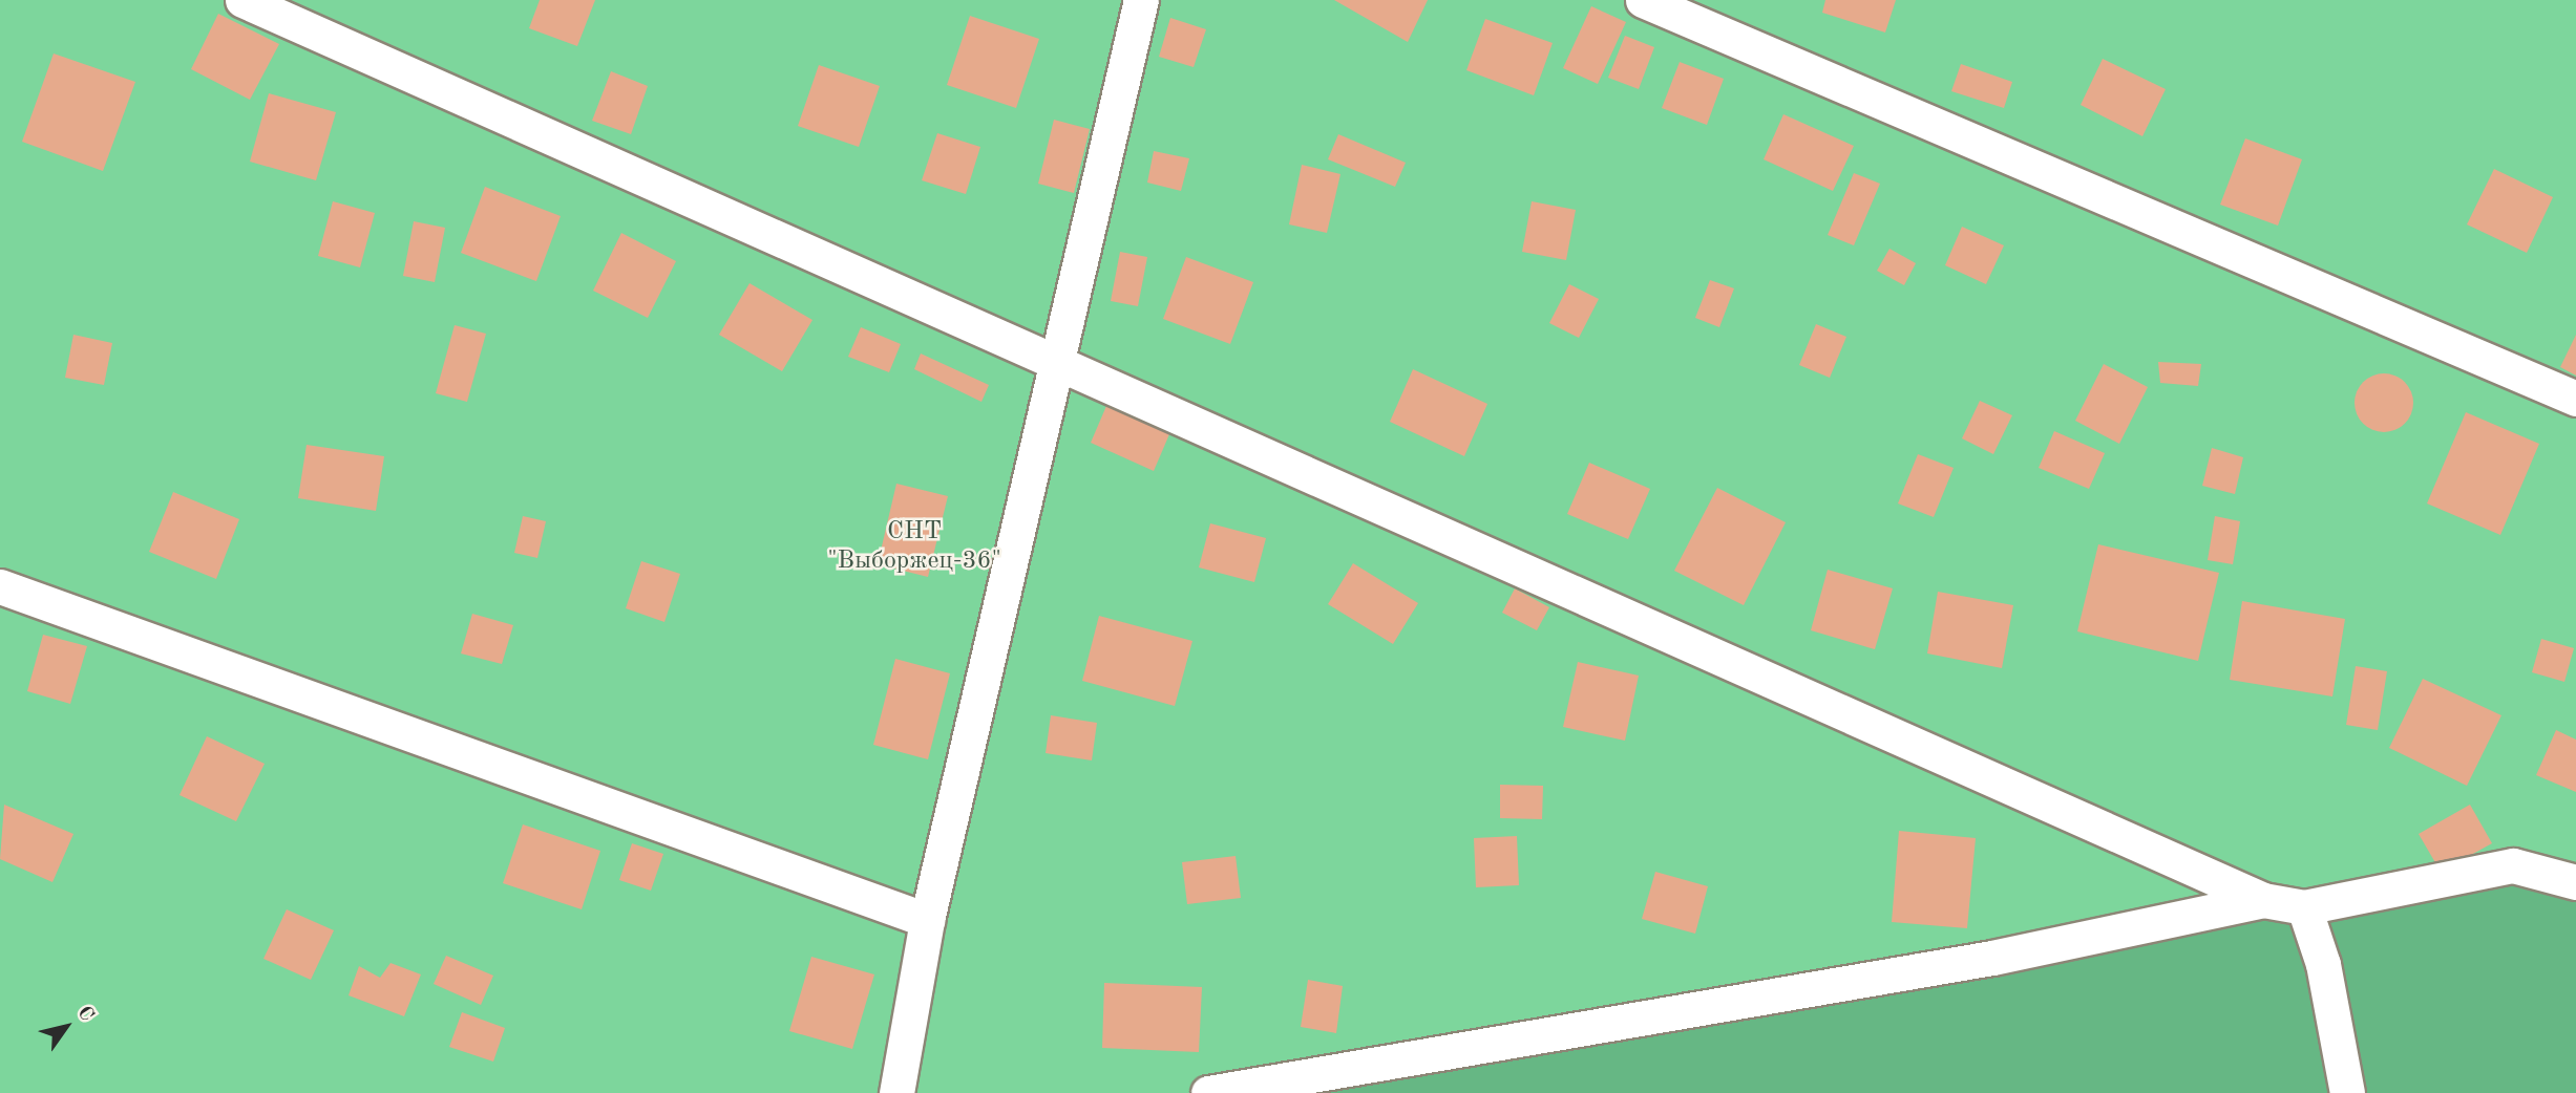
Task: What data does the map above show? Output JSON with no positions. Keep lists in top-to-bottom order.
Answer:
{
  "parks": ["СНТ \"Выборжец-36\""],
  "north": "top right"
}
